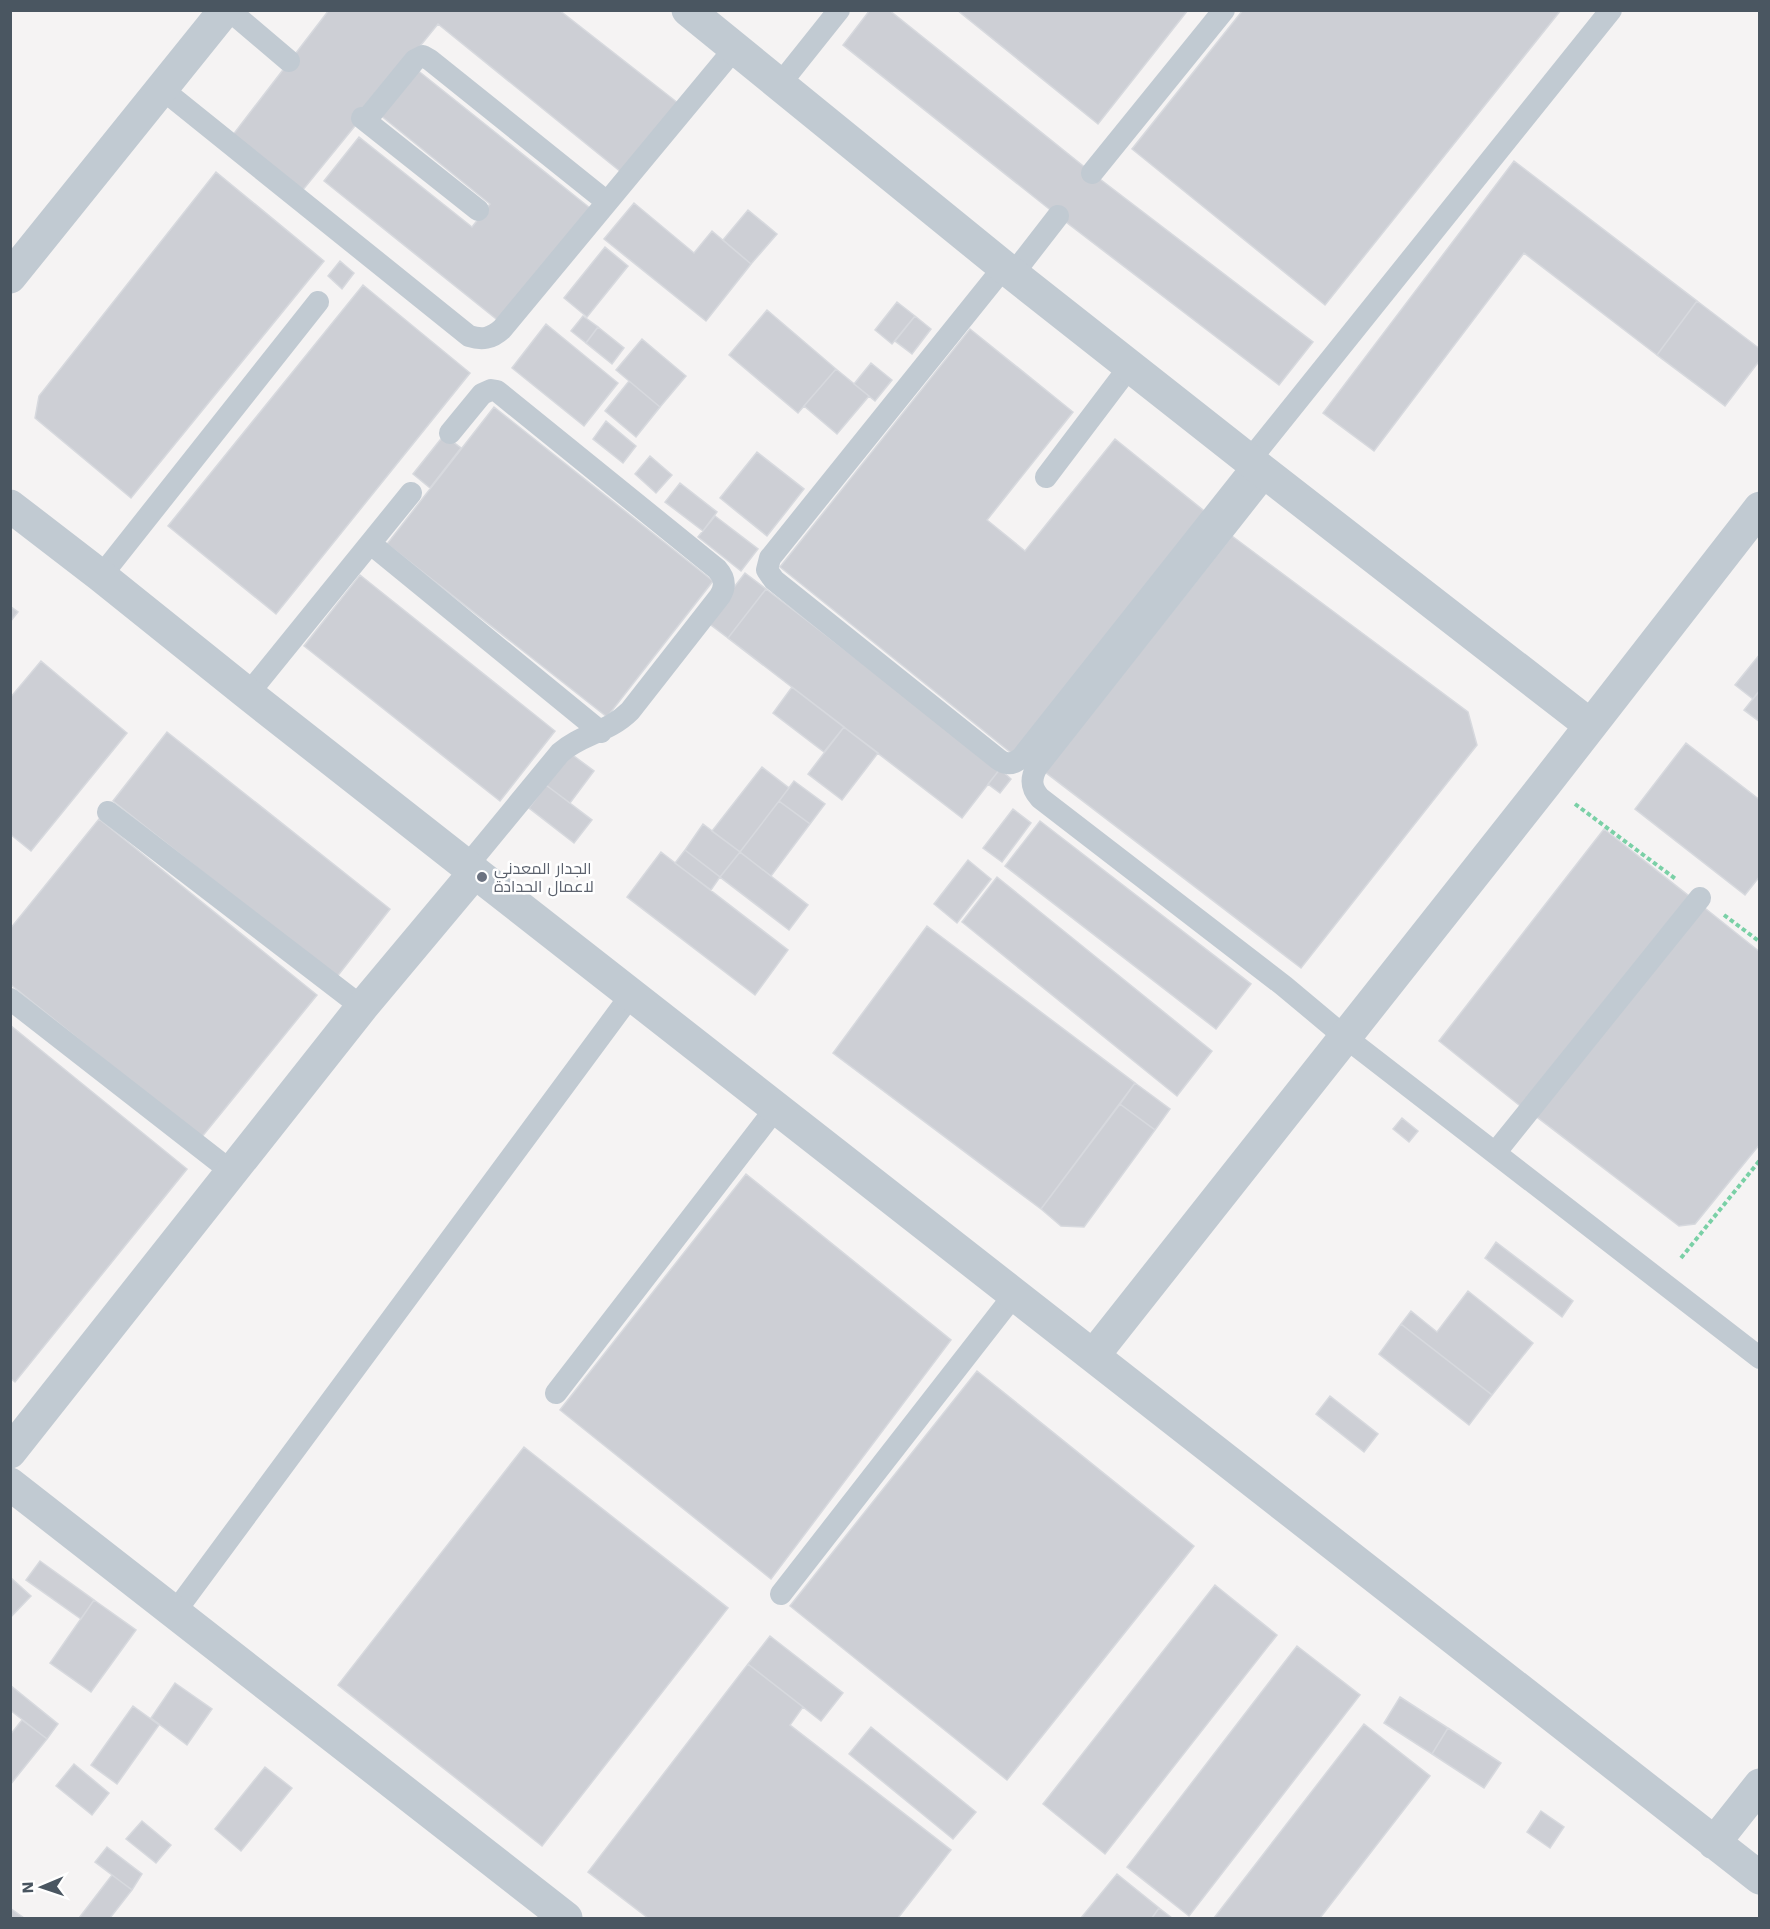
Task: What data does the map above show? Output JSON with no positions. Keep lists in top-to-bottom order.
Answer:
{
  "places": ["الجدار المعدني لاعمال الحدادة"],
  "north": "left"
}
